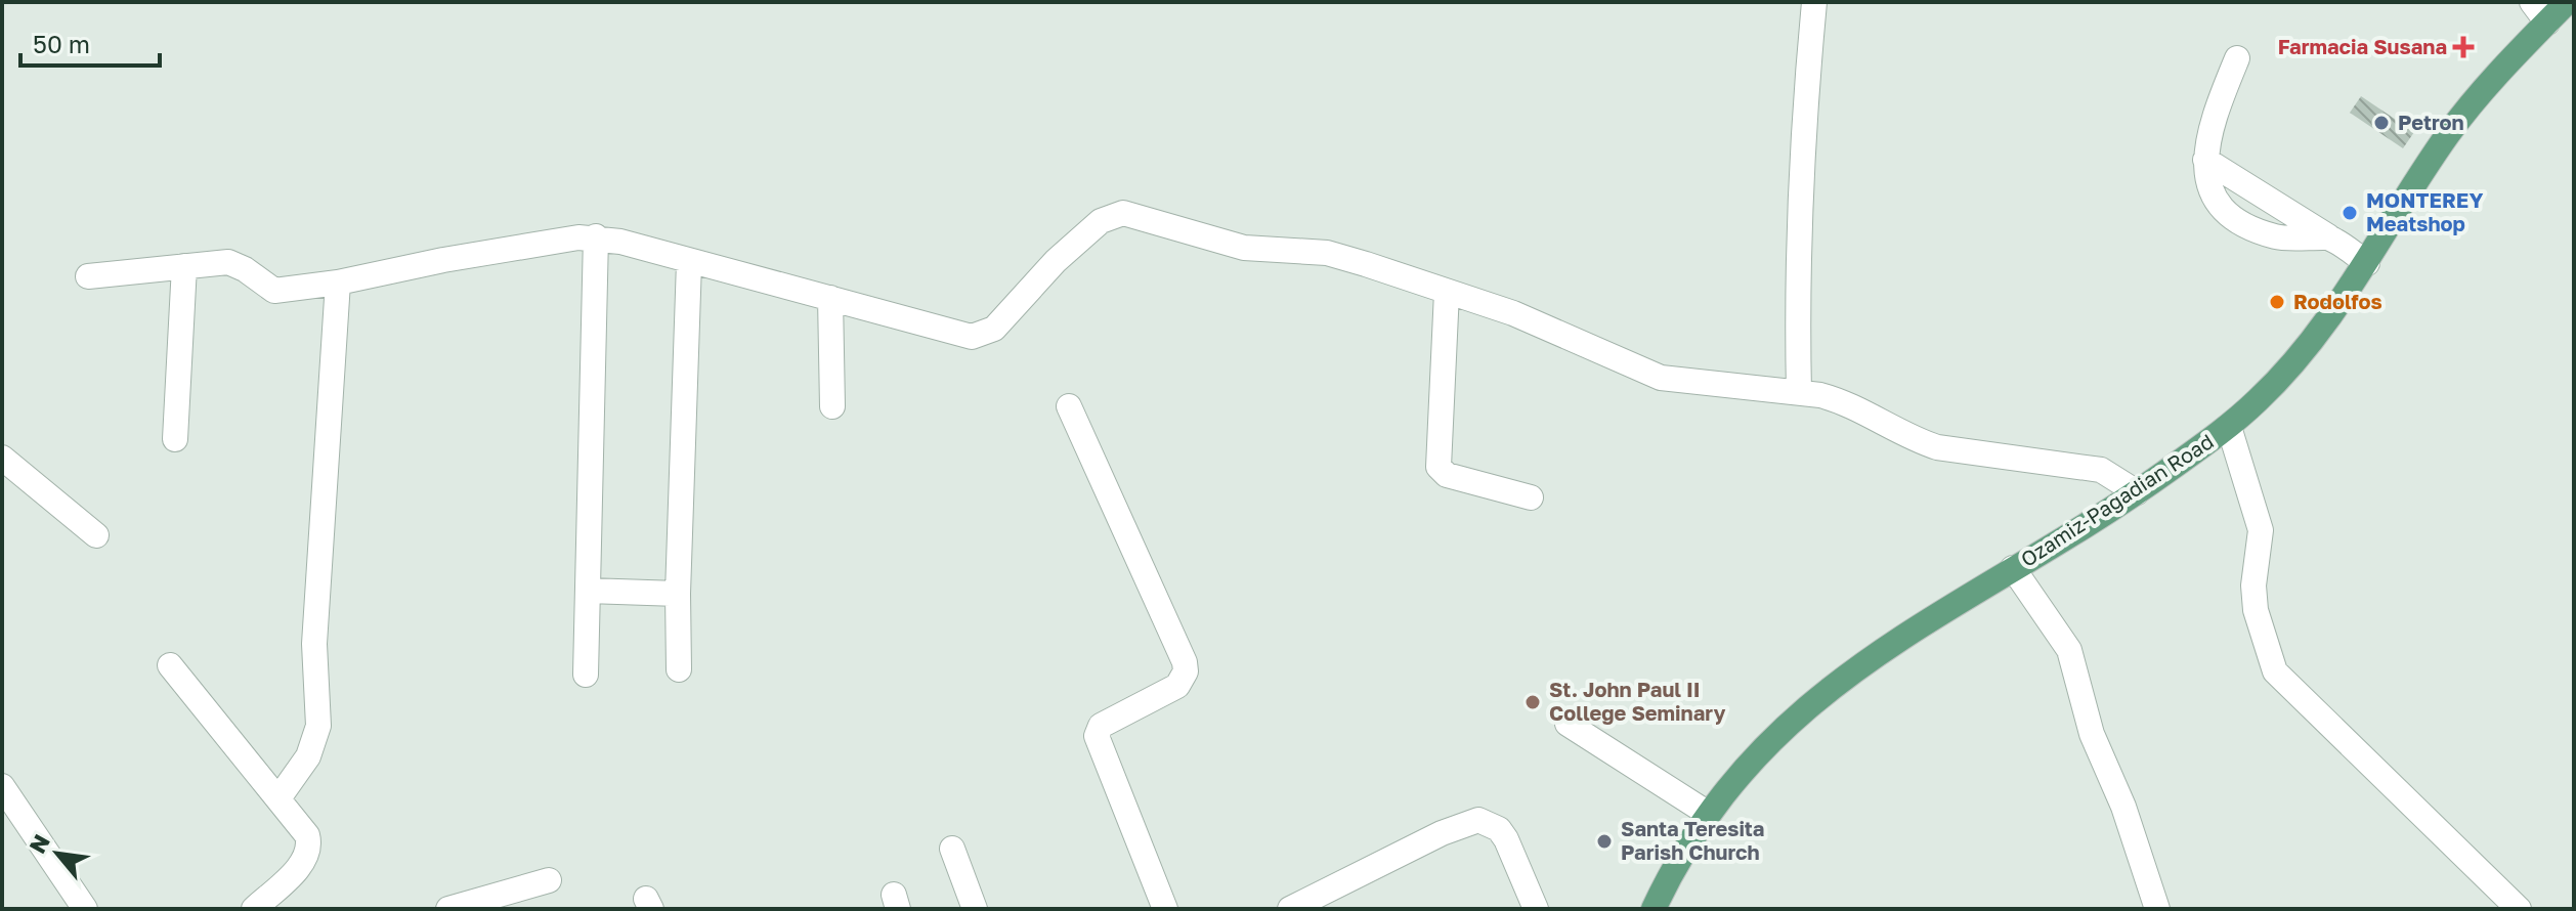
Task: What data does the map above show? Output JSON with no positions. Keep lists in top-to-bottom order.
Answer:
{
  "streets": {
    "main road": ["Ozamiz-Pagadian Road"]
  },
  "places": {
    "health": ["Farmacia Susana"],
    "other": [
      "Petron",
      "MONTEREY Meatshop",
      "Rodolfos",
      "St. John Paul II College Seminary",
      "Santa Teresita Parish Church"
    ]
  },
  "scale_bar": "50 m",
  "north": "top left"
}
